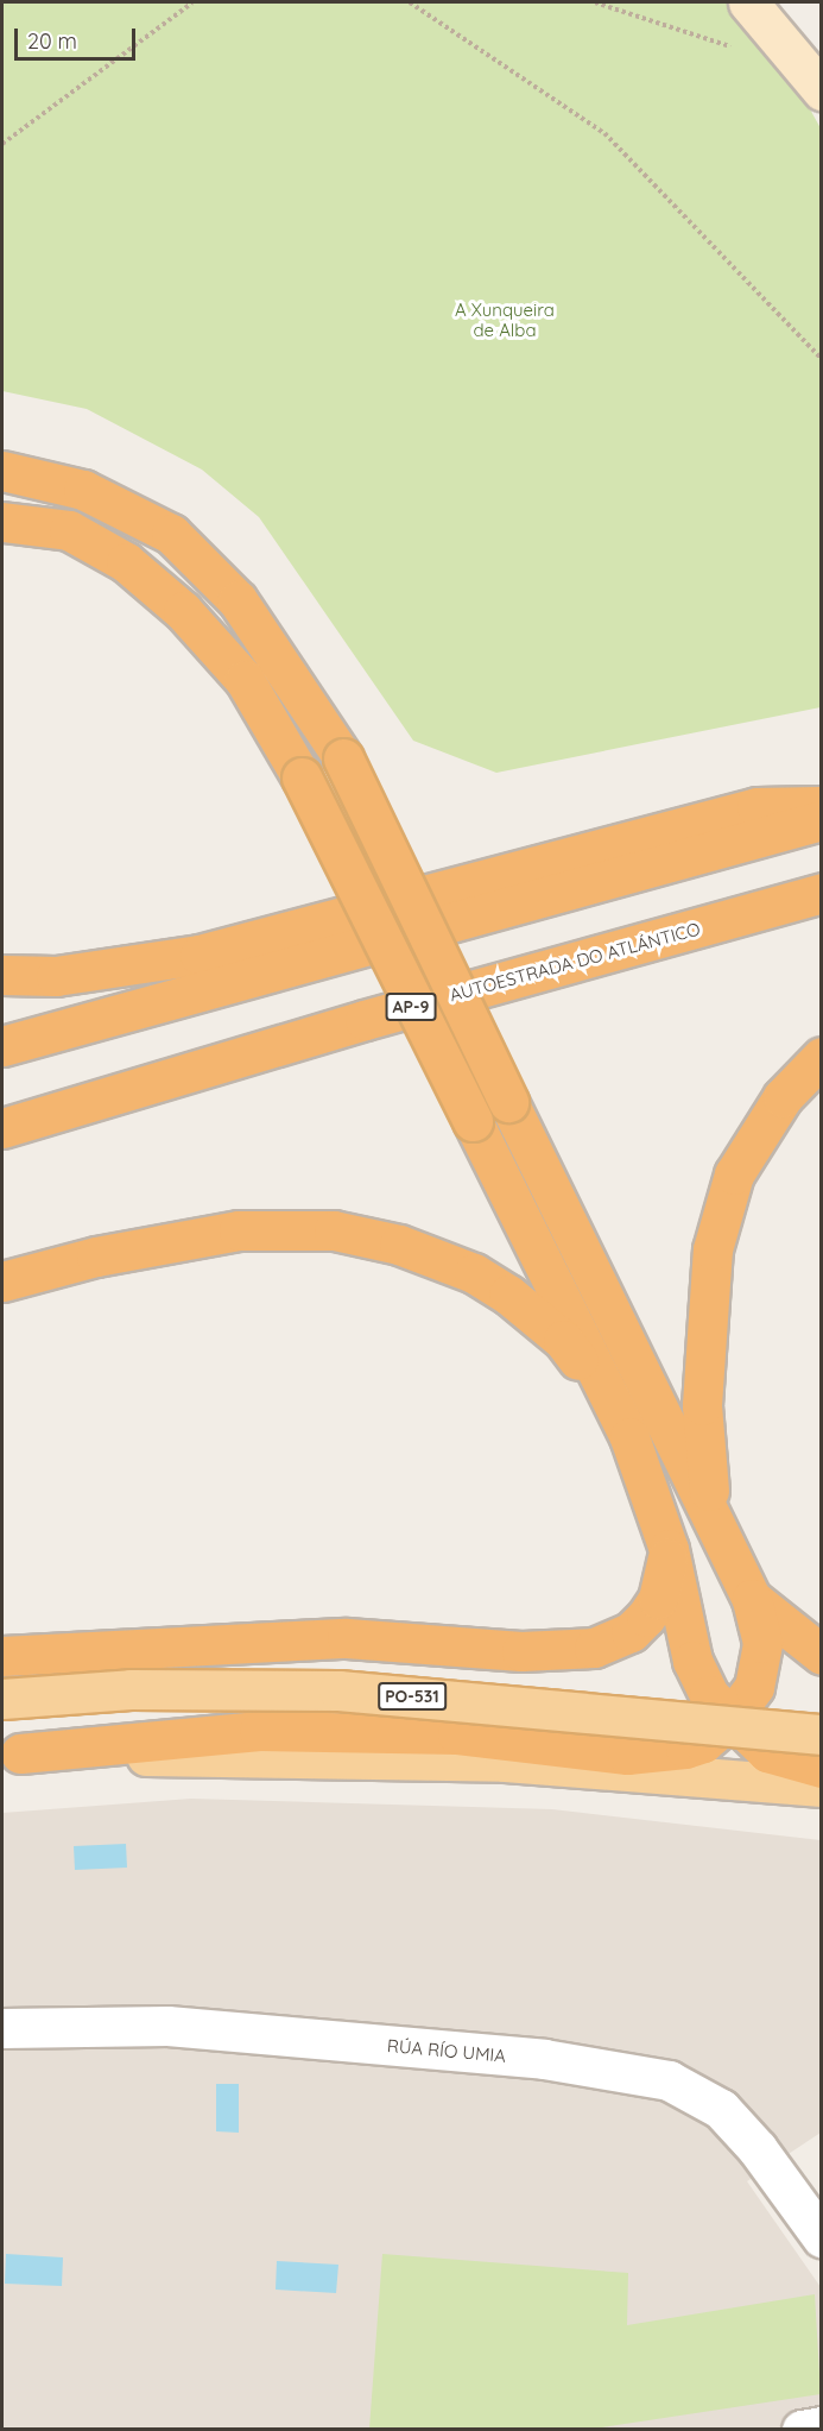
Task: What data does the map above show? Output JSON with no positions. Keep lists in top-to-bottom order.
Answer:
{
  "streets": {
    "highway": ["AUTOESTRADA DO ATLÁNTICO", "AP-9"],
    "main road": ["PO-531"],
    "street": ["RÚA RÍO UMIA"]
  },
  "parks": ["A Xunqueira de Alba"],
  "scale_bar": "20 m"
}
